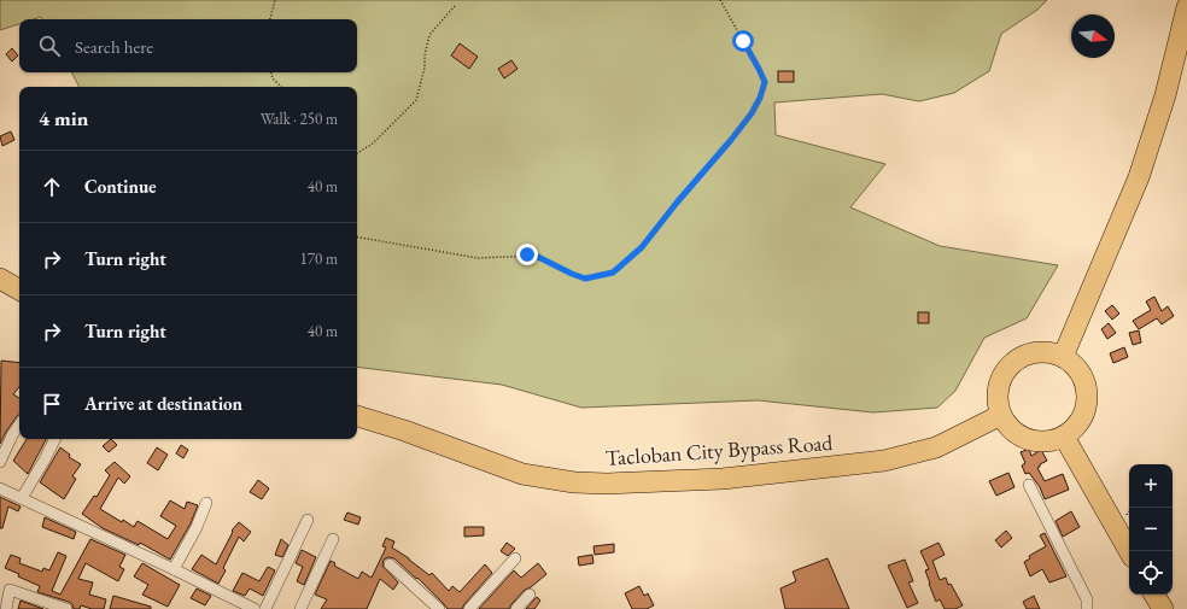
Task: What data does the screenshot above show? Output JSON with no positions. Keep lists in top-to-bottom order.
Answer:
{
  "streets": {
    "highway": ["Tacloban City Bypass Road"]
  },
  "north": "right",
  "page": {
    "search": "Search here",
    "heading": ["4 min", "Walk · 250 m"],
    "list": [
      ["Continue", "40 m"],
      ["Turn right", "170 m"],
      ["Turn right", "40 m"],
      "Arrive at destination"
    ],
    "map_buttons": ["+", "−"]
  }
}
